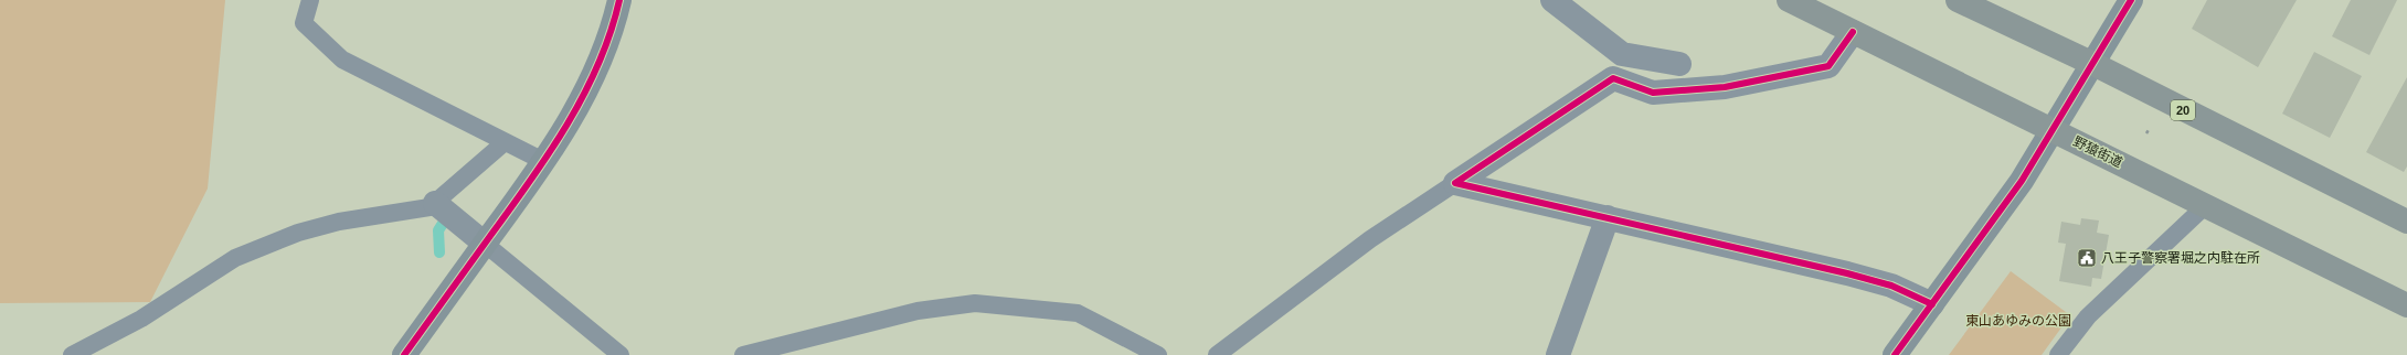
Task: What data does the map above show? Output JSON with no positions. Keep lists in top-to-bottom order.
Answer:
{
  "streets": {
    "main road": ["20", "野猿街道"]
  },
  "parks": ["東山あゆみの公園"],
  "places": {
    "public building": ["八王子警察署堀之内駐在所"]
  }
}
